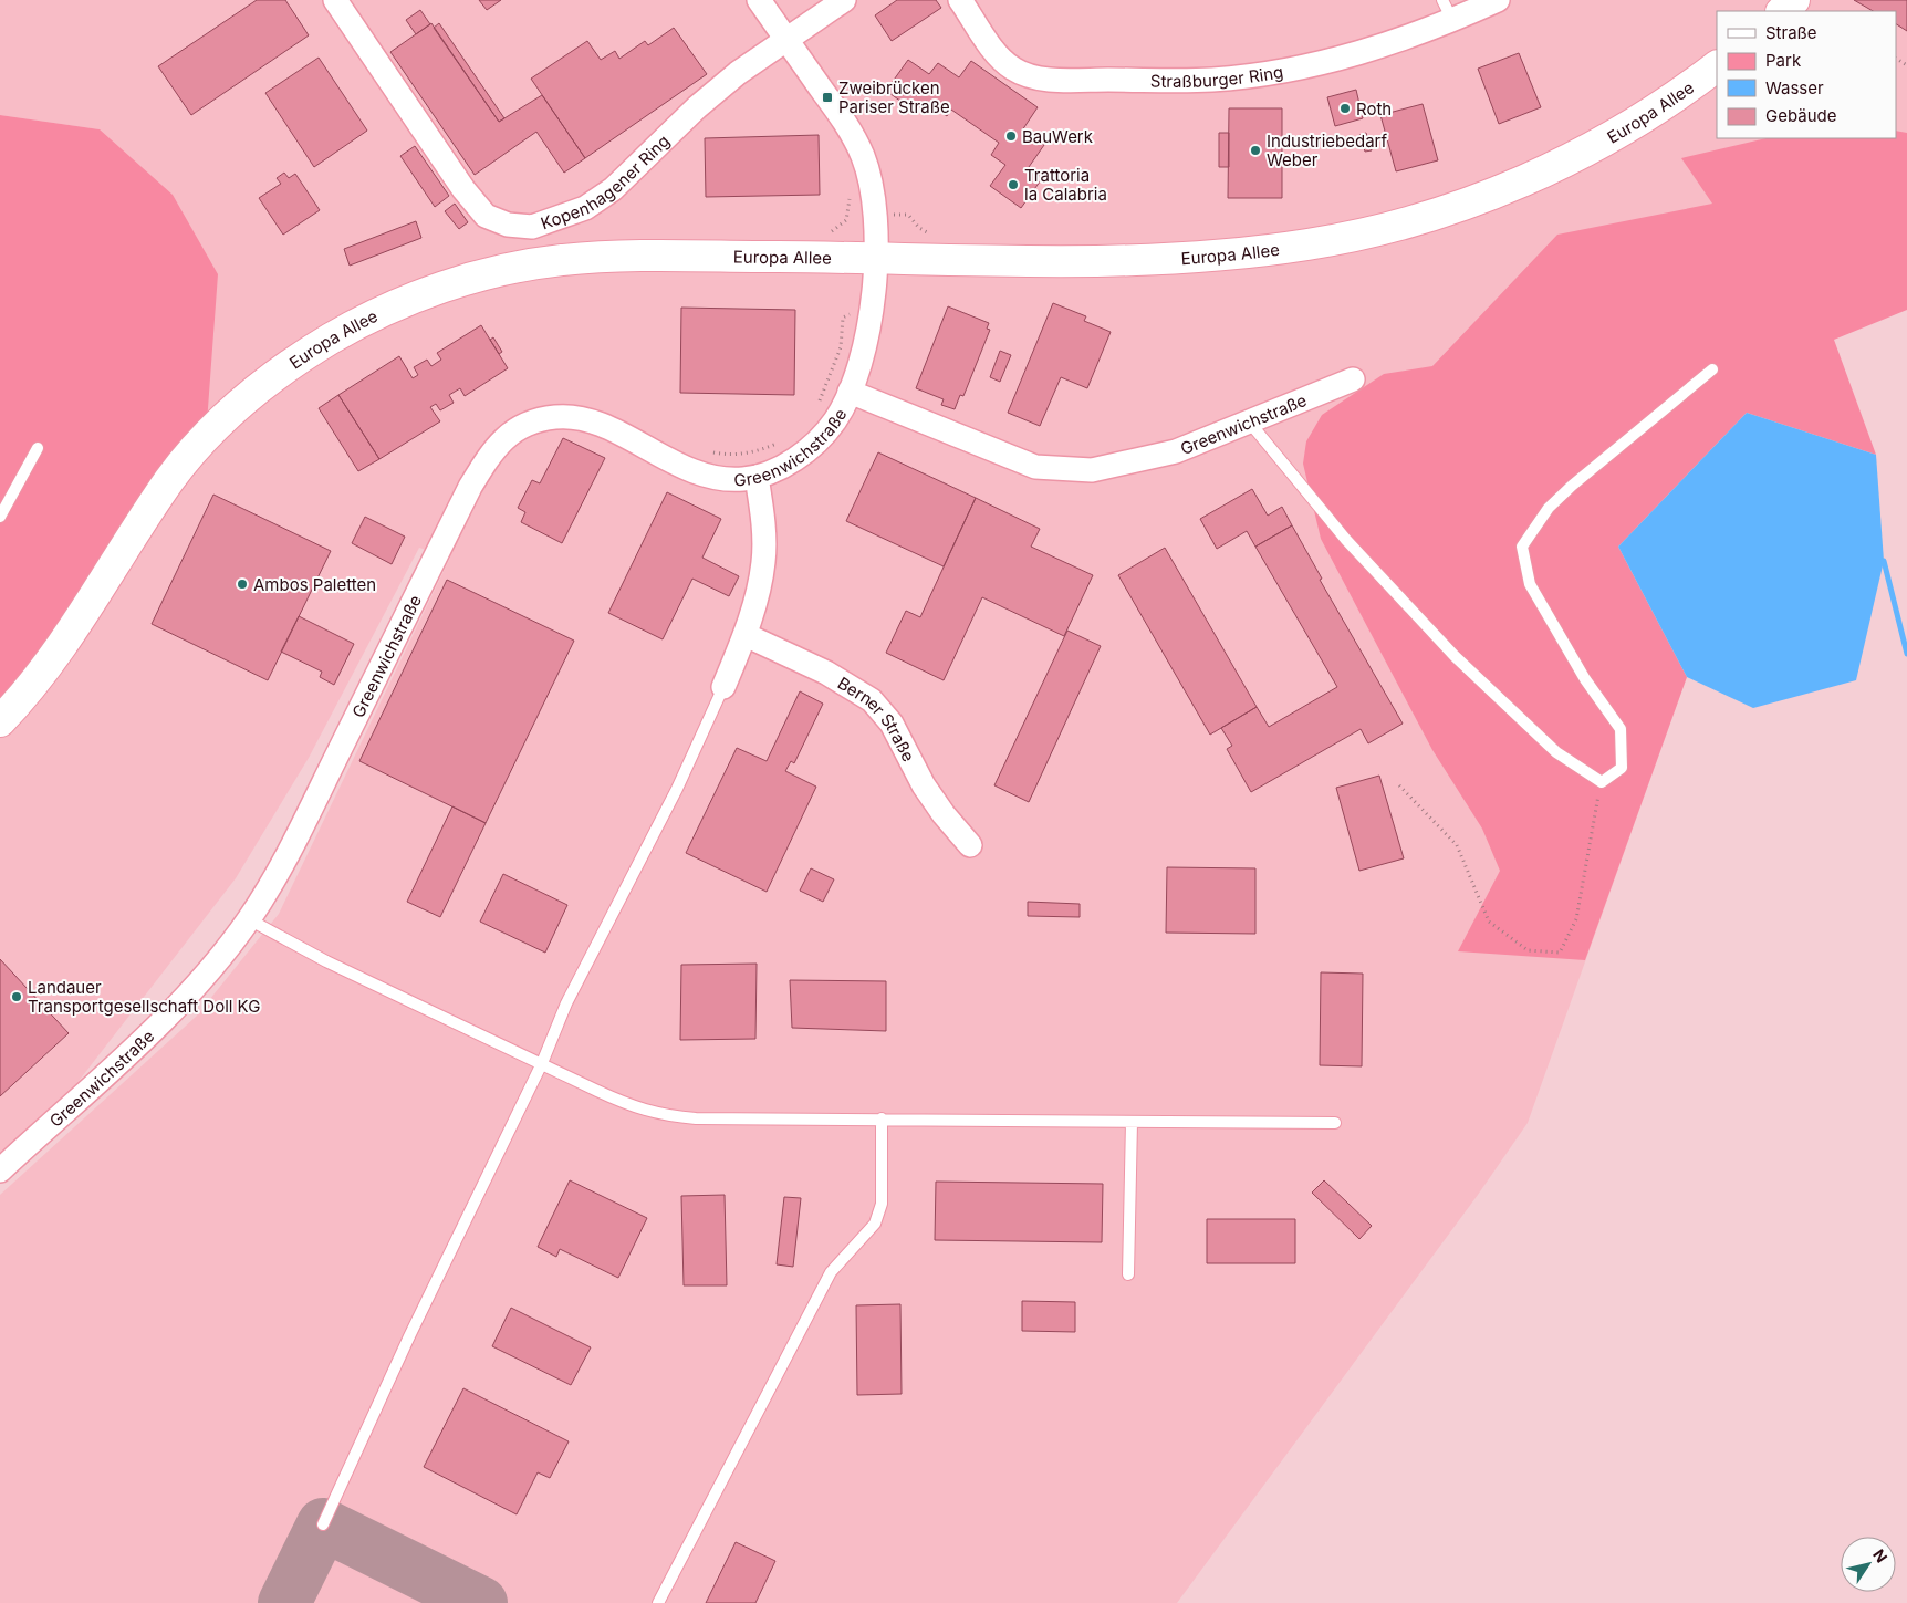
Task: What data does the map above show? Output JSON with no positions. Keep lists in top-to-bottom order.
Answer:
{
  "streets": {
    "main road": ["Europa Allee"],
    "street": [
      "Straßburger Ring",
      "Kopenhagener Ring",
      "Greenwichstraße",
      "Berner Straße"
    ]
  },
  "crossings": [
    ["Europa Allee", "Greenwichstraße"],
    ["Kopenhagener Ring", "Greenwichstraße"]
  ],
  "places": {
    "transit": ["Zweibrücken Pariser Straße"],
    "other": [
      "Roth",
      "BauWerk",
      "Industriebedarf Weber",
      "Trattoria la Calabria",
      "Ambos Paletten",
      "Landauer Transportgesellschaft Doll KG"
    ]
  },
  "legend": [
    "Straße",
    "Park",
    "Wasser",
    "Gebäude"
  ],
  "north": "top right"
}
